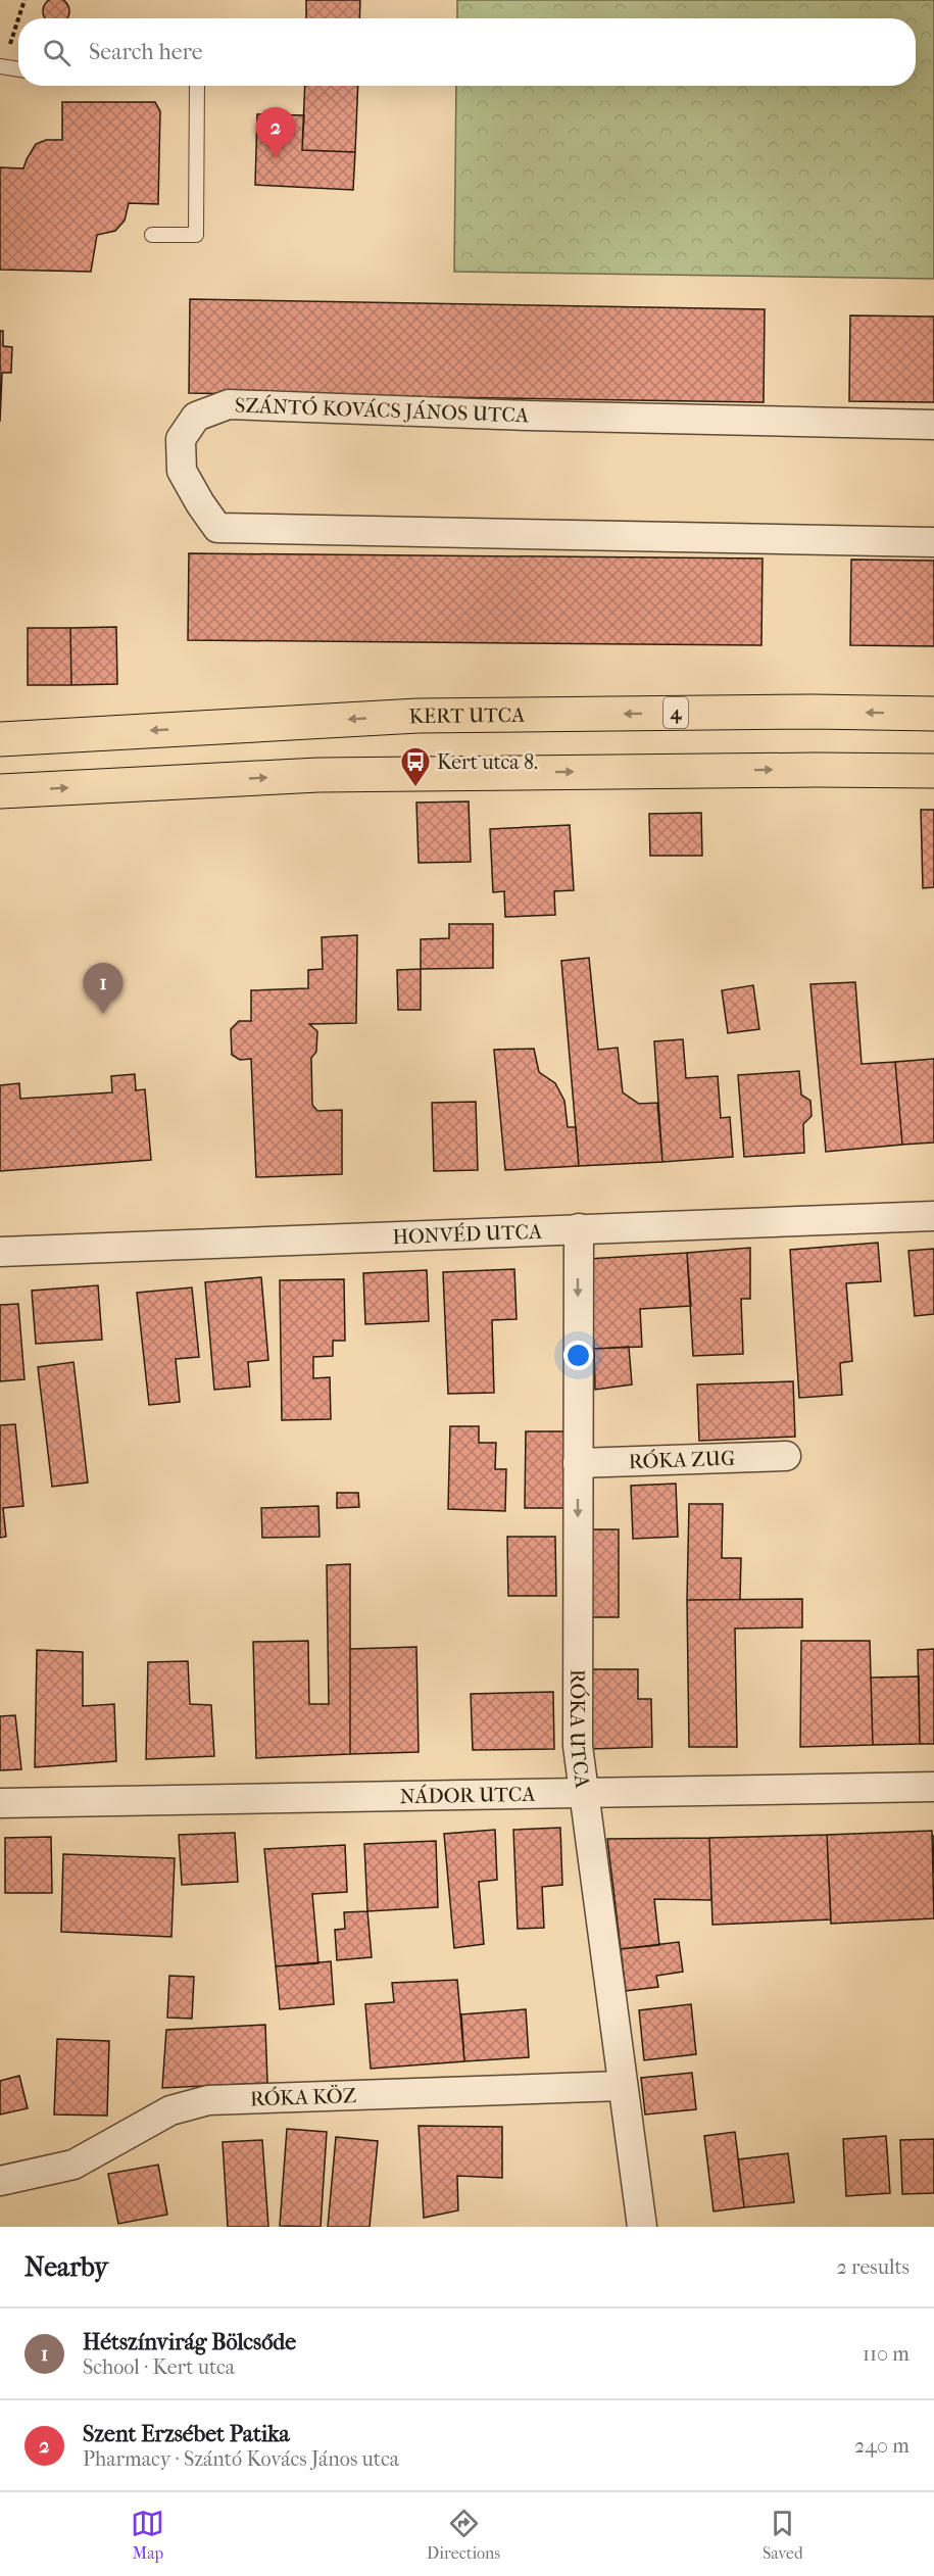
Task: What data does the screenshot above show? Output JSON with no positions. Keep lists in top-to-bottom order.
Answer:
{
  "streets": {
    "main road": ["4", "KERT UTCA"],
    "street": [
      "SZÁNTÓ KOVÁCS JÁNOS UTCA",
      "HONVÉD UTCA",
      "RÓKA ZUG",
      "RÓKA UTCA",
      "NÁDOR UTCA",
      "RÓKA KÖZ"
    ]
  },
  "crossings": [
    ["HONVÉD UTCA", "RÓKA UTCA"],
    ["RÓKA ZUG", "RÓKA UTCA"],
    ["RÓKA UTCA", "NÁDOR UTCA"],
    ["RÓKA UTCA", "RÓKA KÖZ"]
  ],
  "one_way": ["RÓKA UTCA"],
  "places": {
    "bus stop": ["Kert utca 8."]
  },
  "page": {
    "search": "Search here",
    "pins": ["2", "1"],
    "heading": ["Nearby", "2 results"],
    "list": [
      {
        "mark": "1",
        "name": "Hétszínvirág Bölcsőde",
        "note": "School · Kert utca",
        "value": "110 m"
      },
      {
        "mark": "2",
        "name": "Szent Erzsébet Patika",
        "note": "Pharmacy · Szántó Kovács János utca",
        "value": "240 m"
      }
    ],
    "nav": ["Map", "Directions", "Saved"]
  }
}
